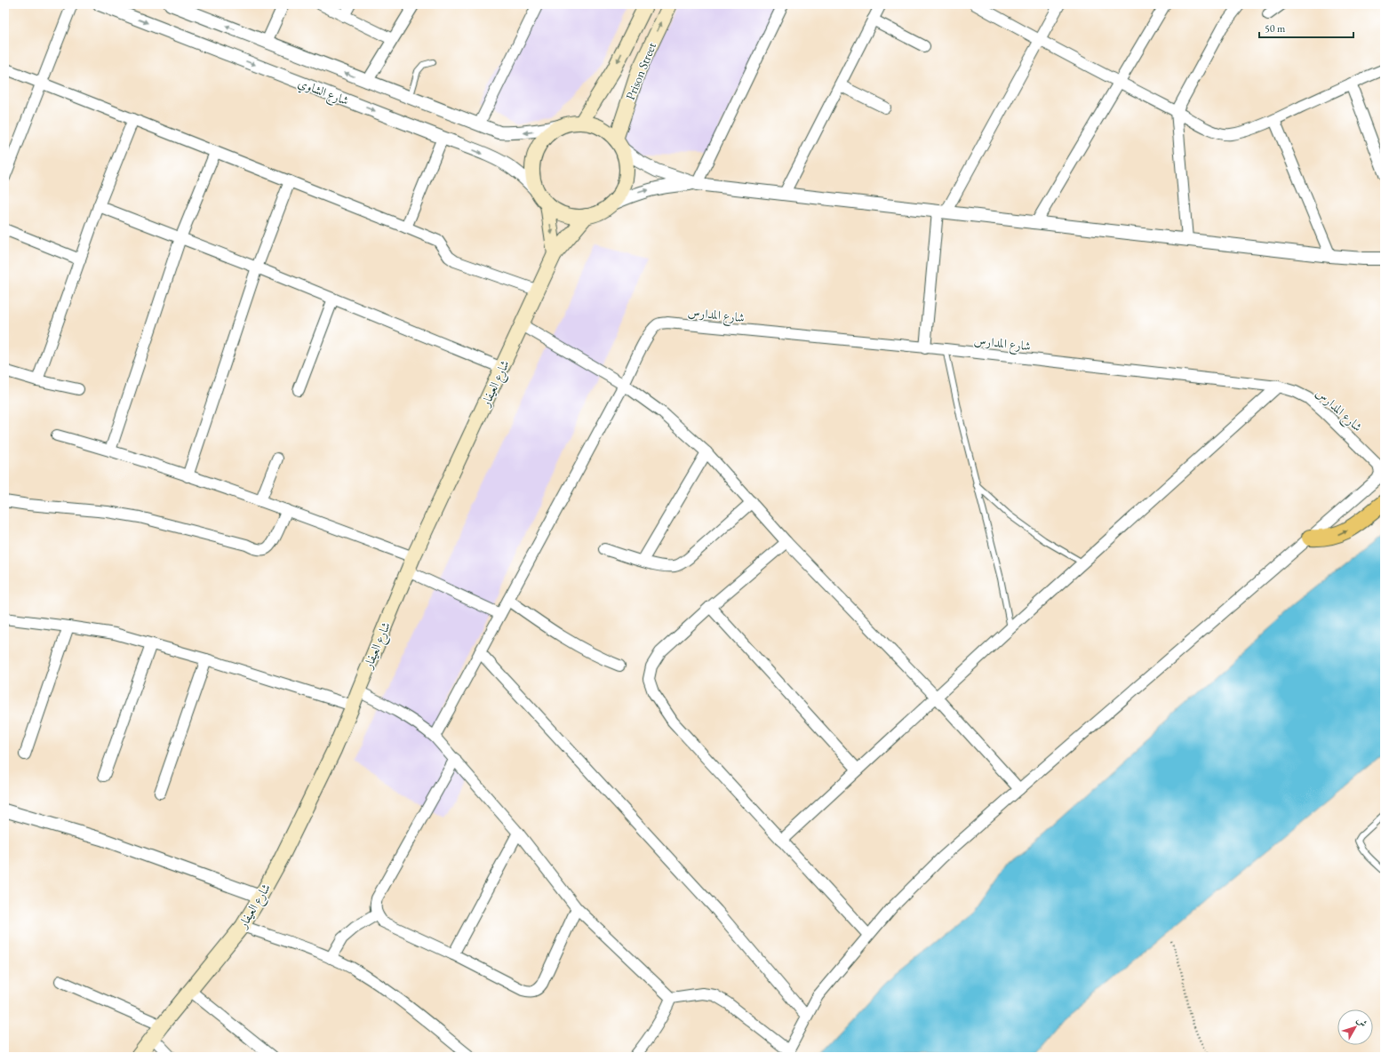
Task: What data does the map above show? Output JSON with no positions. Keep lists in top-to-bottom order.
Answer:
{
  "streets": {
    "main road": ["Prison Street", "شارع العيفار"],
    "street": ["شارع الشاوي", "شارع المدارس"]
  },
  "crossings": [
    ["Prison Street", "شارع الشاوي"],
    ["Prison Street", "شارع العيفار"],
    ["شارع الشاوي", "شارع العيفار"]
  ],
  "scale_bar": "50 m",
  "north": "top right"
}
